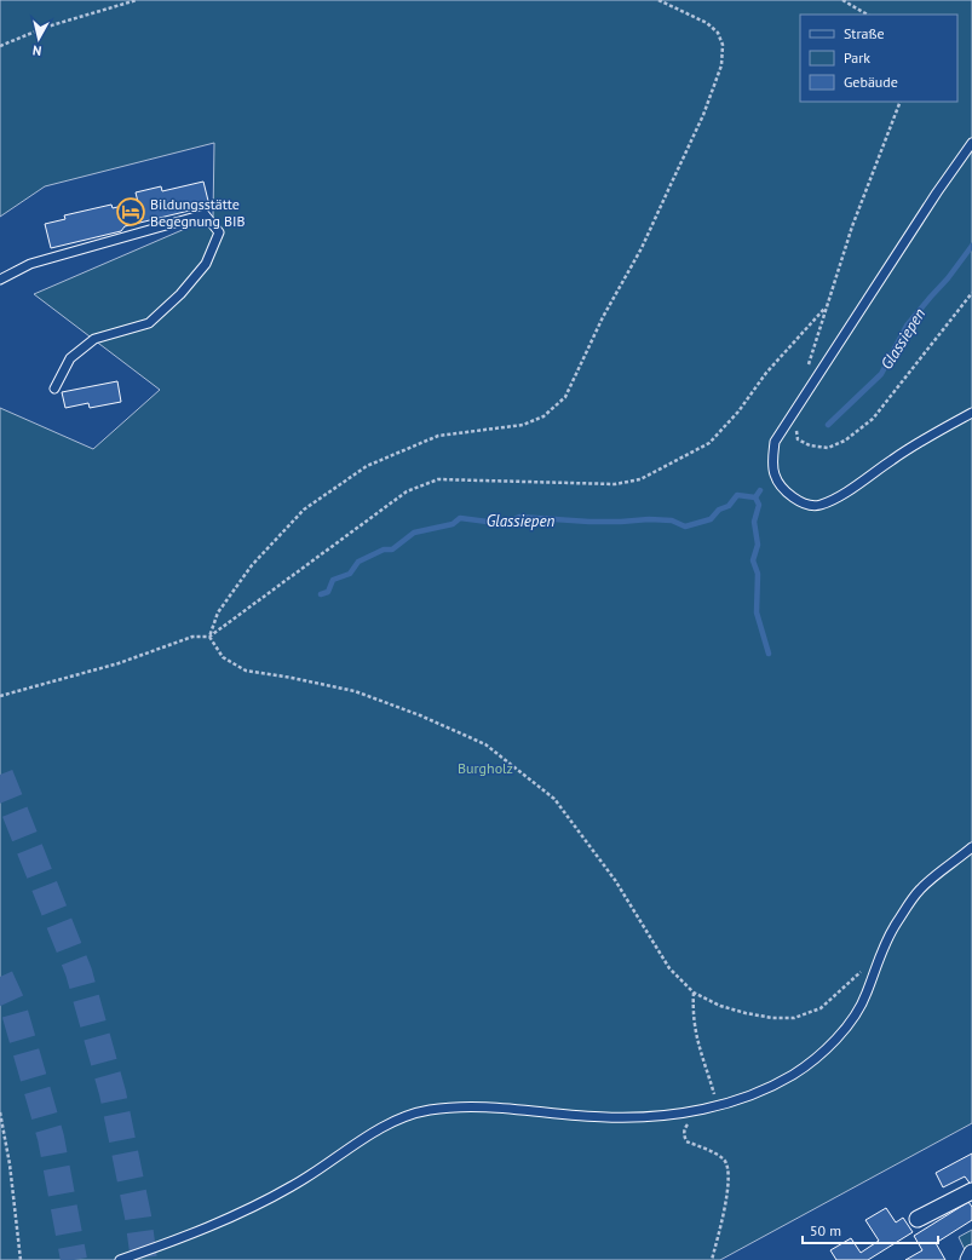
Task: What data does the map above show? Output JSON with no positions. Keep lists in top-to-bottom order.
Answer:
{
  "water": ["Glassiepen"],
  "parks": ["Burgholz"],
  "places": {
    "hotel": ["Bildungsstätte Begegnung BIB"]
  },
  "legend": ["Straße", "Park", "Gebäude"],
  "scale_bar": "50 m",
  "north": "bottom"
}
